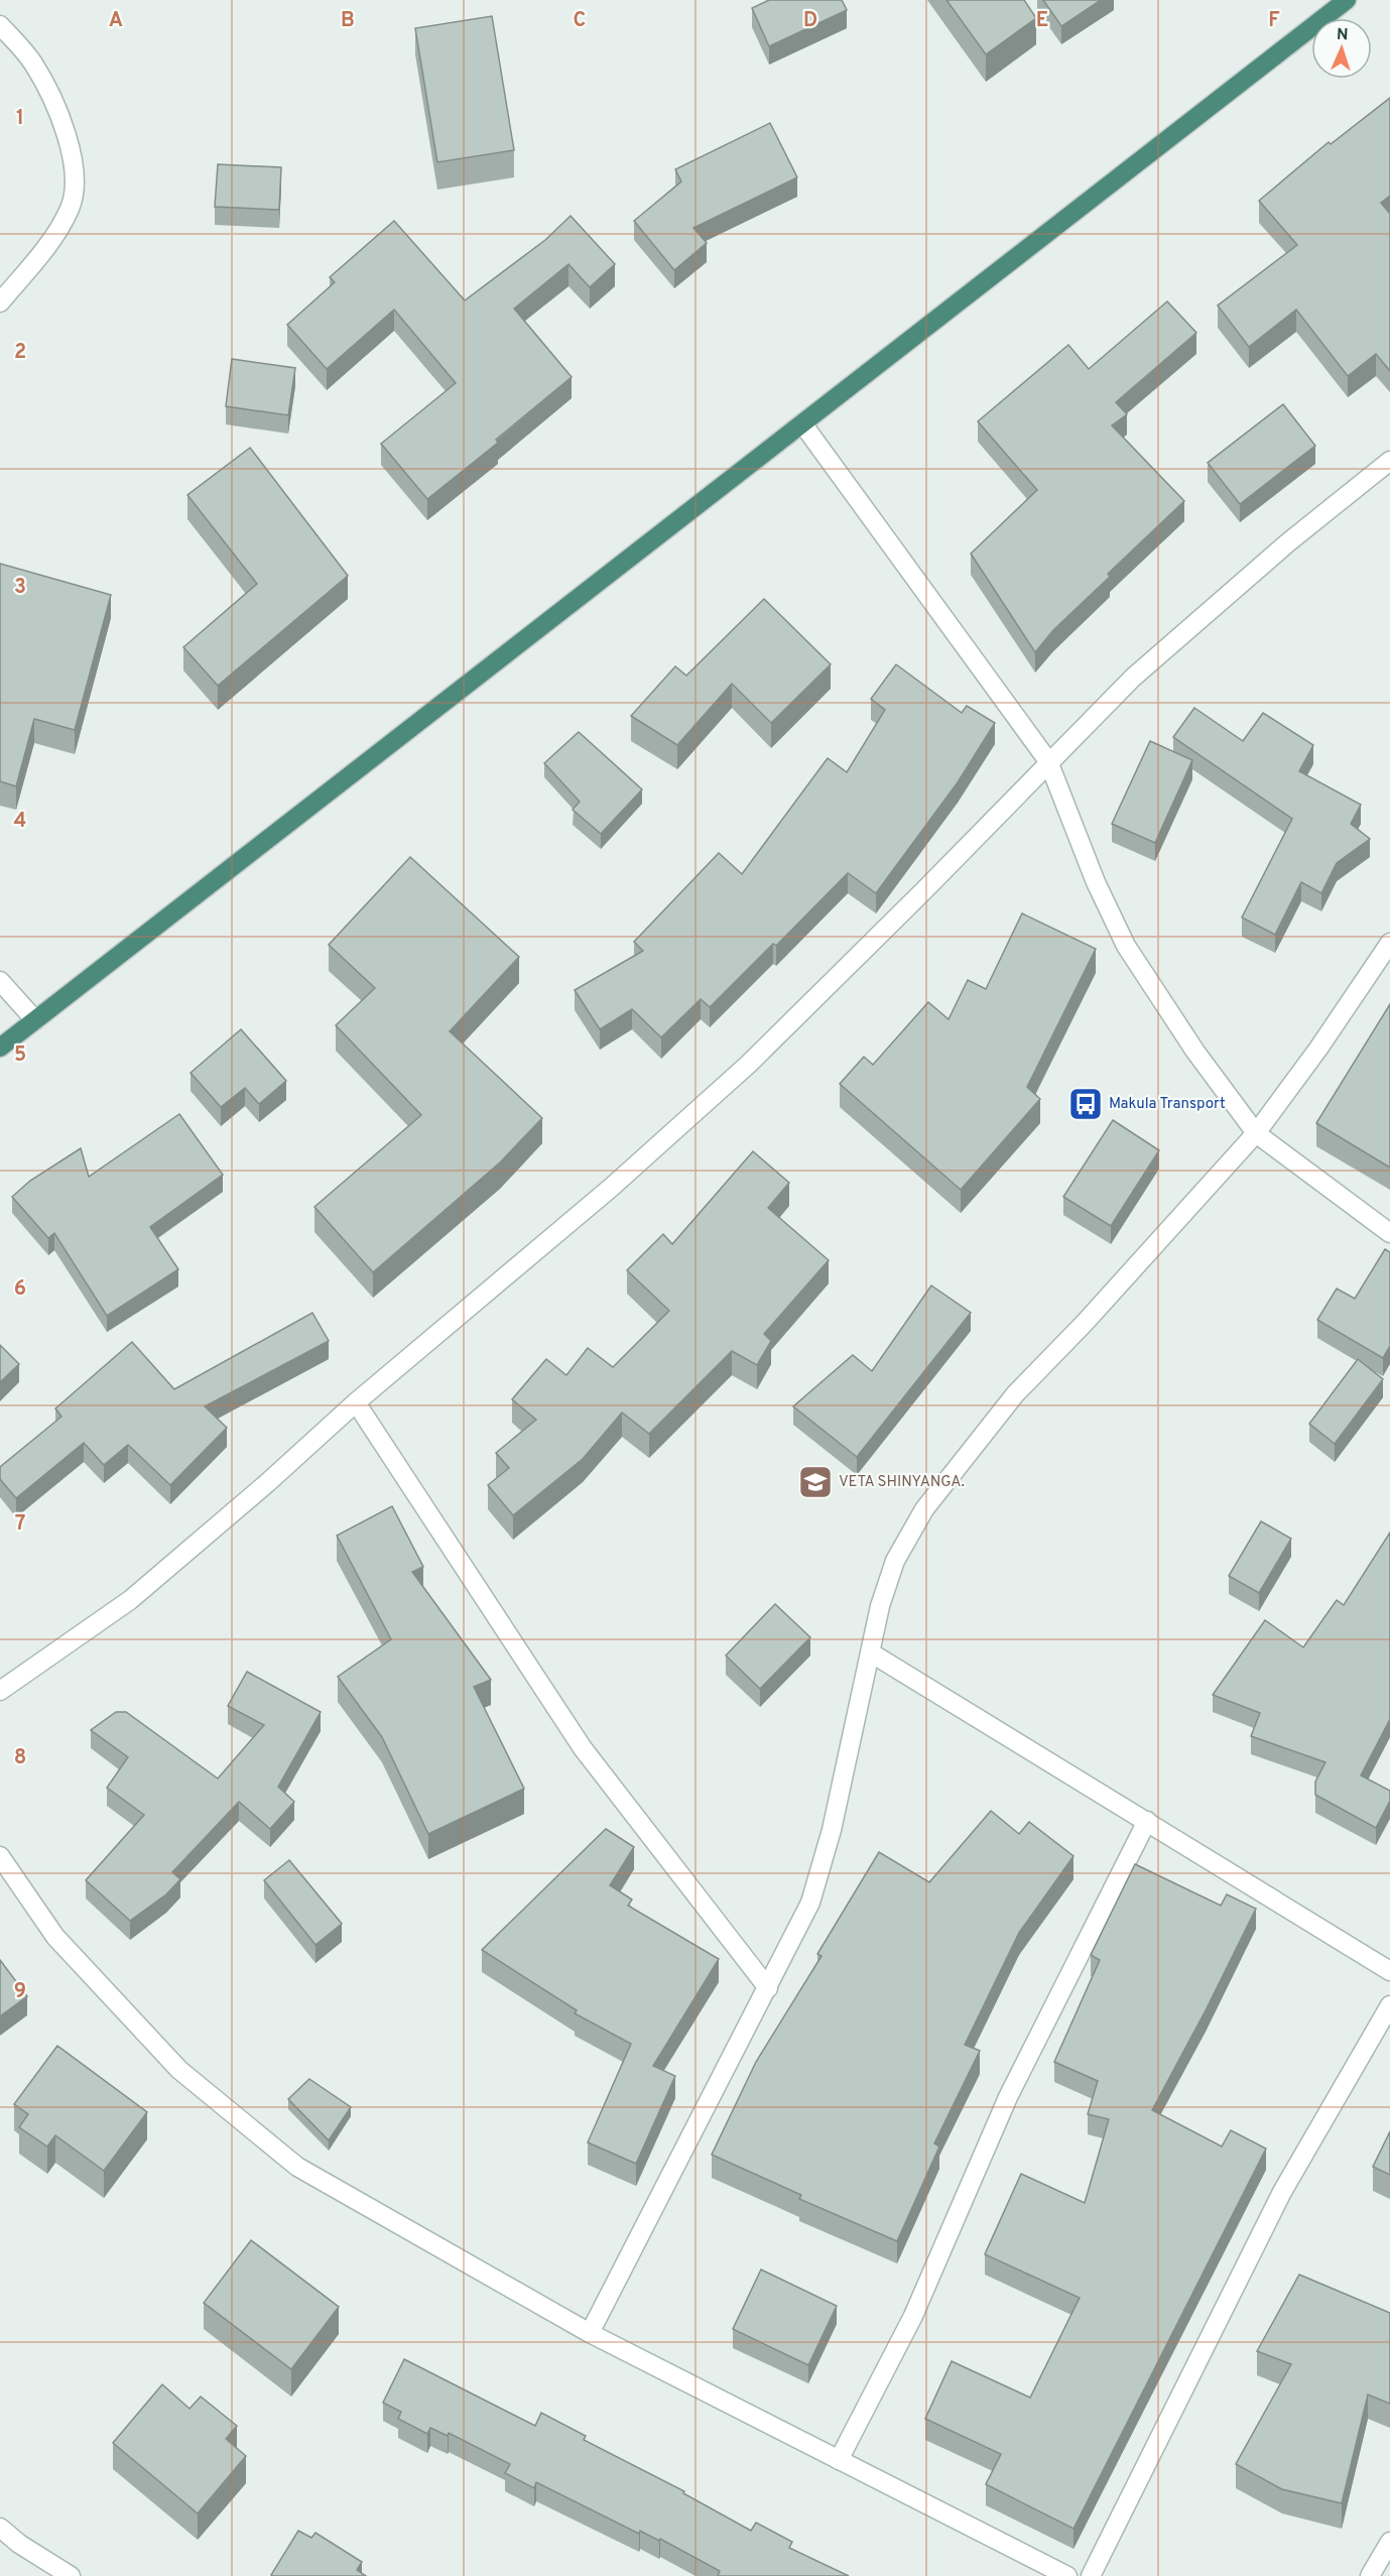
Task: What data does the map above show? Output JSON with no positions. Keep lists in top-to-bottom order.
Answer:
{
  "places": {
    "bus stop": ["Makula Transport"],
    "school or university": ["VETA SHINYANGA."]
  },
  "north": "top",
  "grid": {
    "columns": [
      "A",
      "B",
      "C",
      "D",
      "E",
      "F"
    ],
    "rows": [
      "1",
      "2",
      "3",
      "4",
      "5",
      "6",
      "7",
      "8",
      "9"
    ]
  }
}
